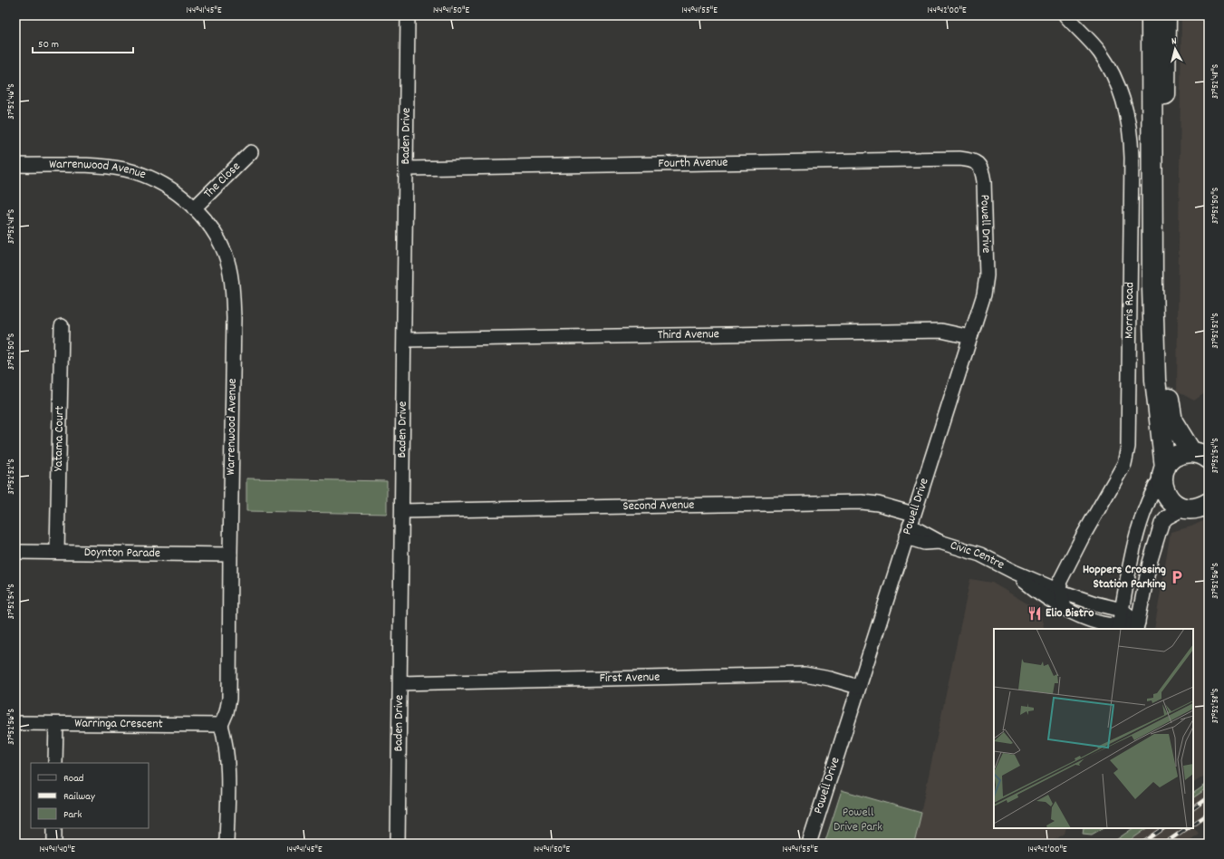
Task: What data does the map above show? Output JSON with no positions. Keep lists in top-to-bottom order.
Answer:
{
  "streets": {
    "street": [
      "Baden Drive",
      "Fourth Avenue",
      "Warrenwood Avenue",
      "The Close",
      "Powell Drive",
      "Morris Road",
      "Third Avenue",
      "Yatama Court",
      "Second Avenue",
      "Doynton Parade",
      "Civic Centre",
      "First Avenue",
      "Warringa Crescent"
    ]
  },
  "crossings": [
    ["Baden Drive", "Fourth Avenue"],
    ["Baden Drive", "Third Avenue"],
    ["Baden Drive", "Second Avenue"],
    ["Baden Drive", "First Avenue"],
    ["Fourth Avenue", "Powell Drive"],
    ["Warrenwood Avenue", "The Close"],
    ["Warrenwood Avenue", "Doynton Parade"],
    ["Warrenwood Avenue", "Warringa Crescent"],
    ["Powell Drive", "Third Avenue"],
    ["Powell Drive", "Second Avenue"],
    ["Powell Drive", "Civic Centre"],
    ["Powell Drive", "First Avenue"],
    ["Morris Road", "Civic Centre"],
    ["Yatama Court", "Doynton Parade"],
    ["Second Avenue", "Civic Centre"]
  ],
  "parks": ["Powell Drive Park"],
  "places": {
    "parking": ["Hoppers Crossing Station Parking"],
    "restaurant": ["Elio Bistro"]
  },
  "legend": ["Road", "Railway", "Park"],
  "scale_bar": "50 m",
  "north": "top",
  "coordinates": [
    "144°41'45\"E",
    "144°41'50\"E",
    "144°41'55\"E",
    "144°42'00\"E",
    "37°52'48\"S",
    "37°52'46\"S",
    "37°52'50\"S",
    "37°52'52\"S",
    "37°52'54\"S",
    "37°52'56\"S",
    "37°52'58\"S",
    "144°41'40\"E"
  ]
}
